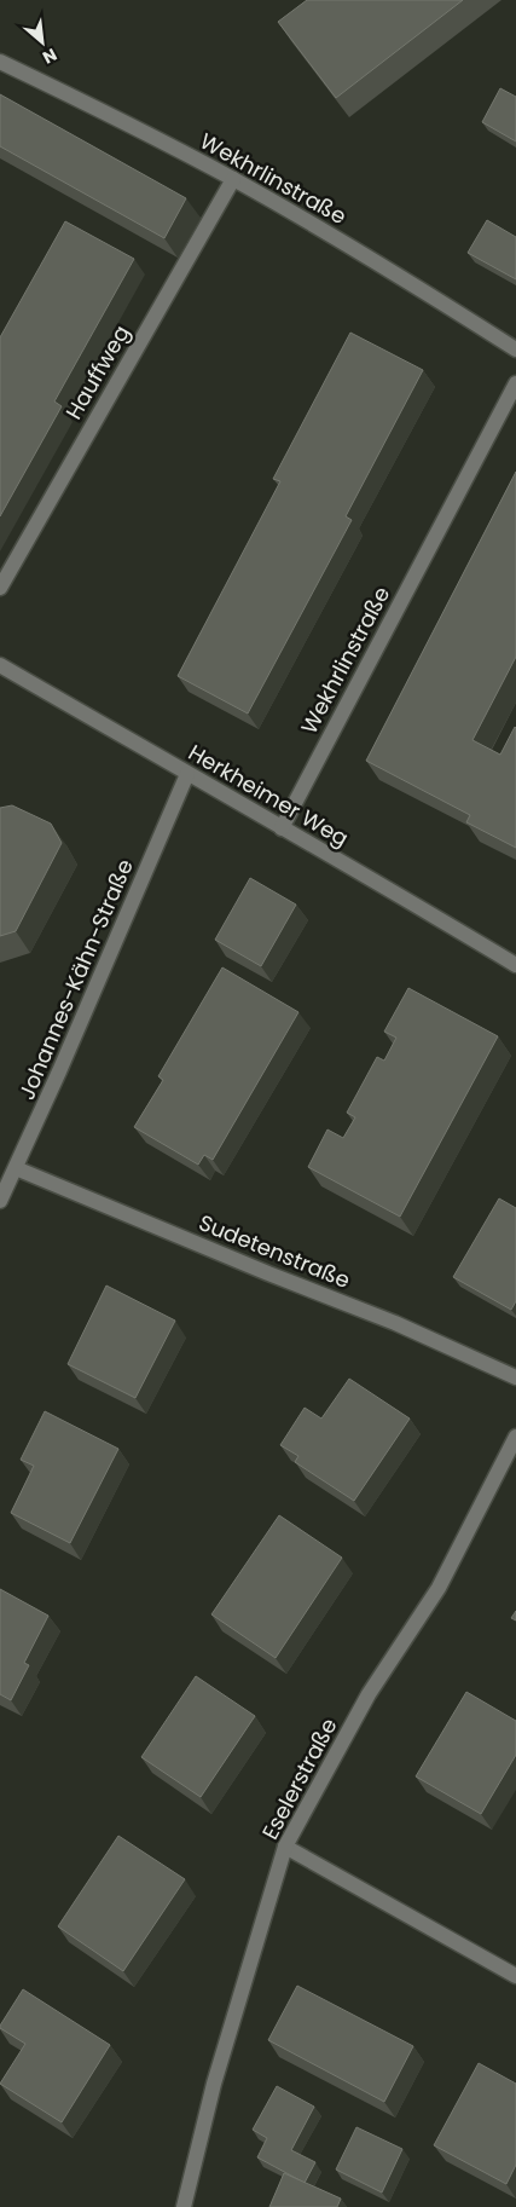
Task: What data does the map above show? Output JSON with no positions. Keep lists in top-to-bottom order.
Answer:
{
  "streets": {
    "street": [
      "Wekhrlinstraße",
      "Hauffweg",
      "Herkheimer Weg",
      "Johannes-Kähn-Straße",
      "Sudetenstraße",
      "Eselerstraße"
    ]
  },
  "crossings": [
    ["Wekhrlinstraße", "Hauffweg"],
    ["Wekhrlinstraße", "Herkheimer Weg"],
    ["Herkheimer Weg", "Johannes-Kähn-Straße"],
    ["Johannes-Kähn-Straße", "Sudetenstraße"]
  ],
  "north": "bottom right"
}
